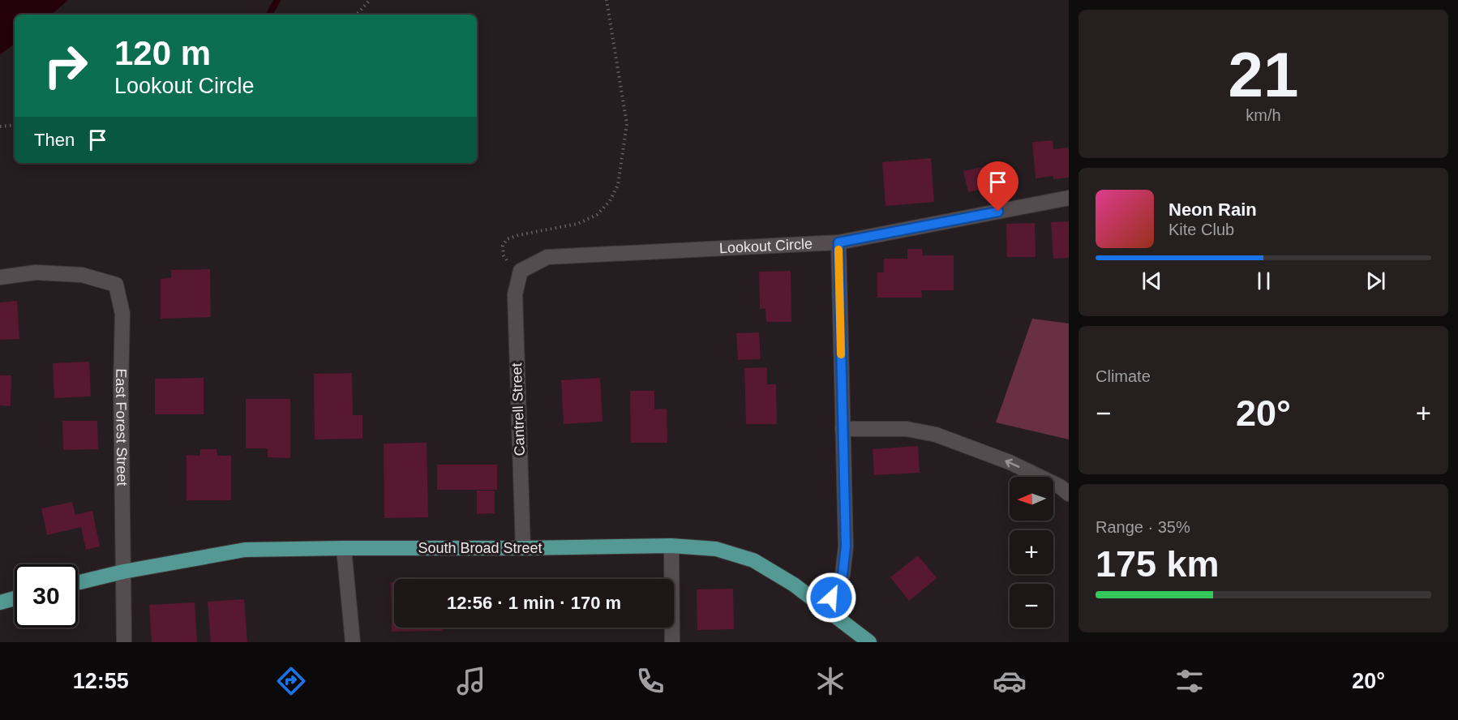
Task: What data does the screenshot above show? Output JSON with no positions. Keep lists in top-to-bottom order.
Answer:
{
  "streets": {
    "main road": ["South Broad Street"],
    "street": ["Lookout Circle", "Cantrell Street", "East Forest Street"]
  },
  "crossings": [
    ["Lookout Circle", "Cantrell Street"],
    ["Cantrell Street", "South Broad Street"],
    ["East Forest Street", "South Broad Street"]
  ],
  "north": "left",
  "page": {
    "tile": [
      ["21", "km/h"],
      "Climate",
      ["Range · 35%", "175 km"]
    ],
    "turn": ["120 m", "Lookout Circle"],
    "then": "Then",
    "song": ["Neon Rain", "Kite Club"],
    "heat": ["−", "20°", "+"],
    "map_buttons": ["+", "−"],
    "limit": "30",
    "trip": "12:56 · 1 min · 170 m",
    "tabs": ["12:55", "20°"]
  }
}
